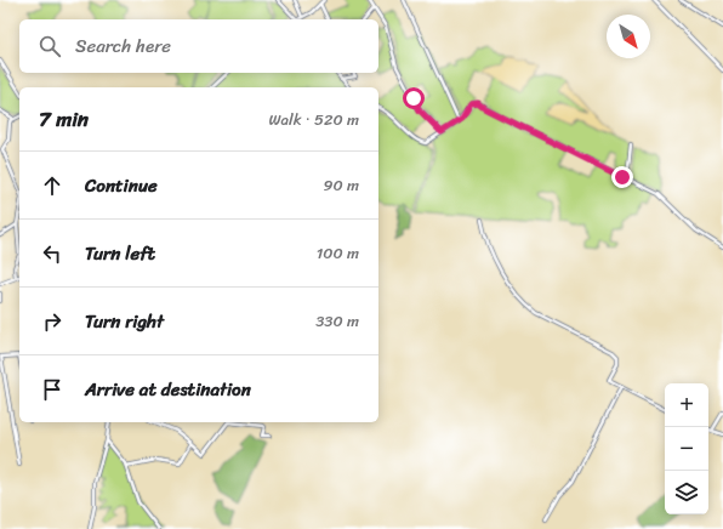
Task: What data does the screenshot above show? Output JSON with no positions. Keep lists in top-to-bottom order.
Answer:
{
  "north": "bottom right",
  "page": {
    "search": "Search here",
    "heading": ["7 min", "Walk · 520 m"],
    "list": [
      ["Continue", "90 m"],
      ["Turn left", "100 m"],
      ["Turn right", "330 m"],
      "Arrive at destination"
    ],
    "map_buttons": ["+", "−"]
  }
}
